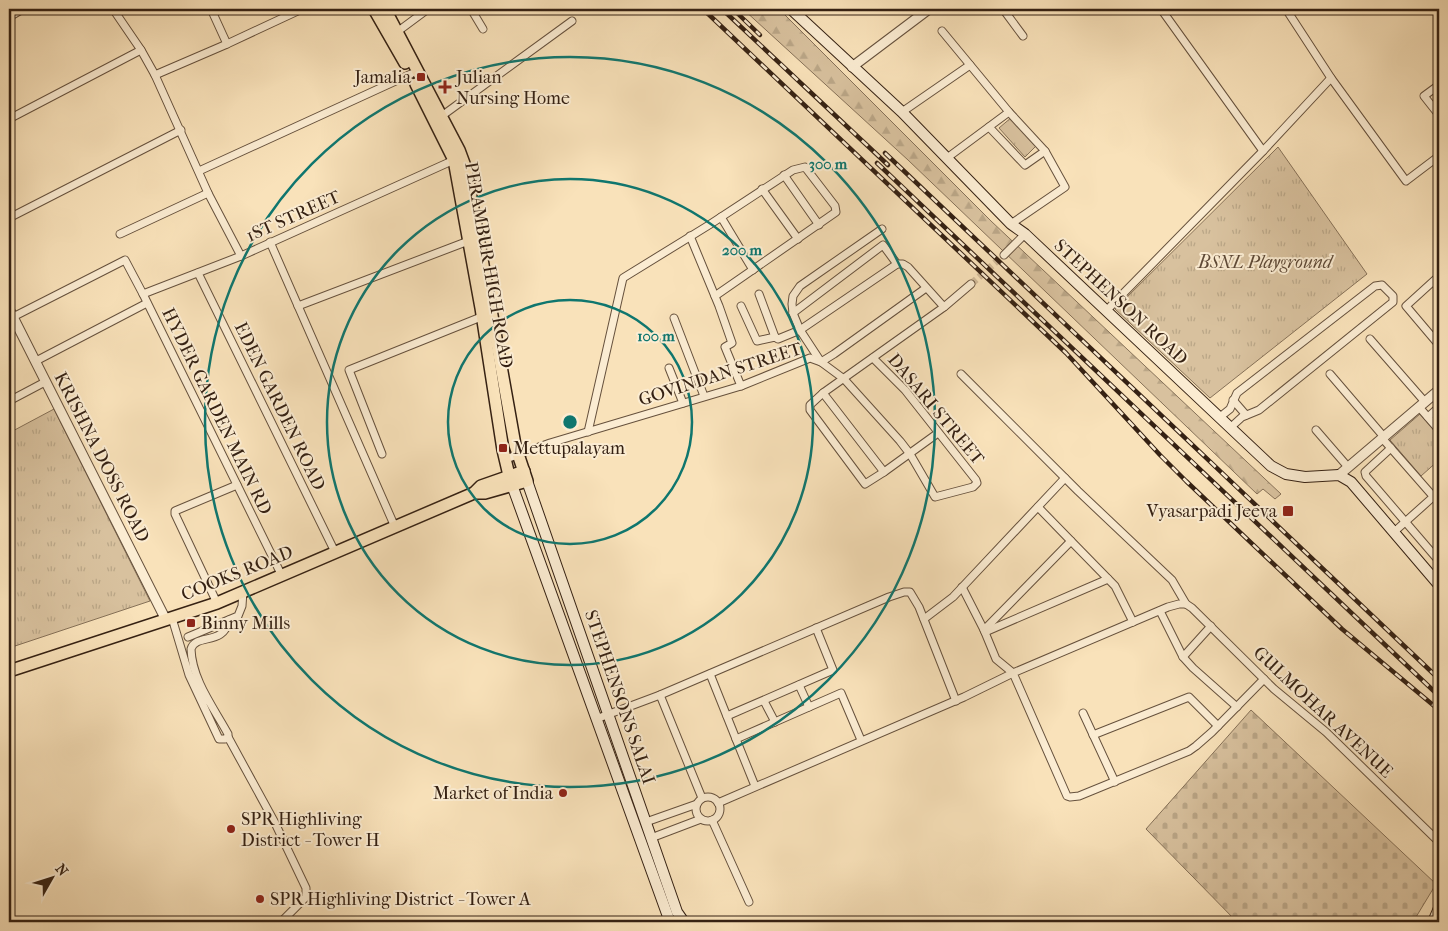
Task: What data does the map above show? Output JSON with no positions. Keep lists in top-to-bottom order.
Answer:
{
  "streets": {
    "main road": [
      "PERAMBUR HIGH ROAD",
      "STEPHENSON ROAD",
      "COOKS ROAD",
      "STEPHENSONS SALAI"
    ],
    "street": [
      "1ST STREET",
      "GOVINDAN STREET",
      "EDEN GARDEN ROAD",
      "DASARI STREET",
      "HYDER GARDEN MAIN RD",
      "KRISHNA DOSS ROAD",
      "GULMOHAR AVENUE"
    ]
  },
  "crossings": [
    ["1ST STREET", "PERAMBUR HIGH ROAD"],
    ["1ST STREET", "EDEN GARDEN ROAD"],
    ["1ST STREET", "HYDER GARDEN MAIN RD"],
    ["PERAMBUR HIGH ROAD", "GOVINDAN STREET"],
    ["PERAMBUR HIGH ROAD", "COOKS ROAD"],
    ["PERAMBUR HIGH ROAD", "STEPHENSONS SALAI"],
    ["EDEN GARDEN ROAD", "COOKS ROAD"],
    ["HYDER GARDEN MAIN RD", "KRISHNA DOSS ROAD"],
    ["HYDER GARDEN MAIN RD", "COOKS ROAD"],
    ["KRISHNA DOSS ROAD", "COOKS ROAD"],
    ["COOKS ROAD", "STEPHENSONS SALAI"]
  ],
  "parks": ["BSNL Playground"],
  "places": {
    "transit": [
      "Jamalia",
      "Mettupalayam",
      "Vyasarpadi Jeeva",
      "Binny Mills"
    ],
    "health": ["Julian Nursing Home"],
    "other": ["Market of India", "SPR Highliving District - Tower H", "SPR Highliving District - Tower A"]
  },
  "north": "top right",
  "rings": ["300 m", "200 m", "100 m"]
}
